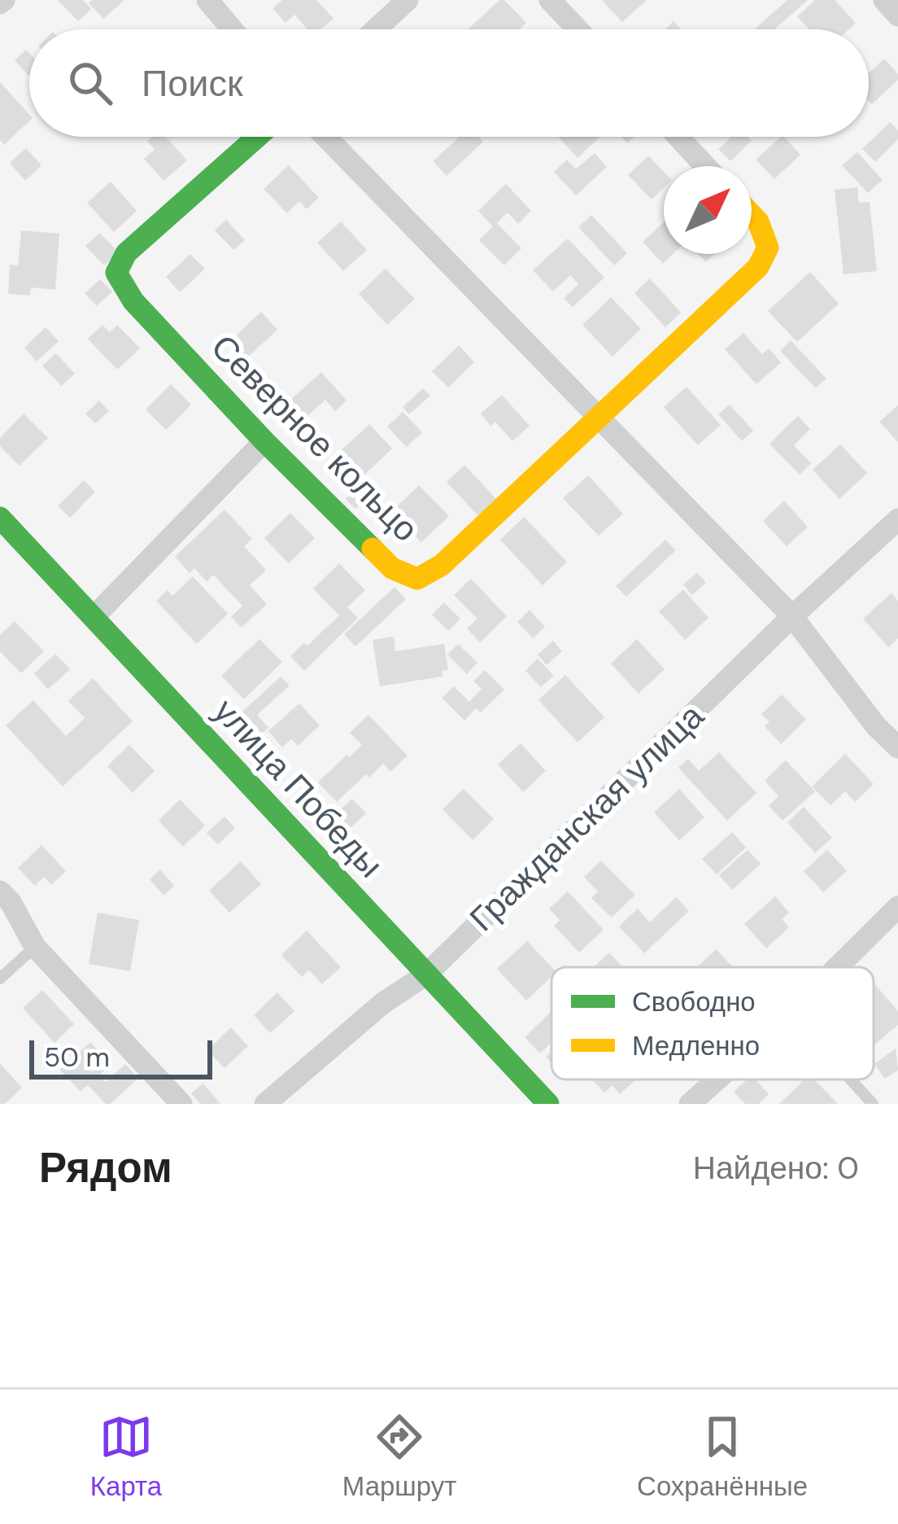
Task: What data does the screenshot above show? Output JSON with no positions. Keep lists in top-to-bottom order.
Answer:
{
  "streets": {
    "street": ["Северное кольцо", "улица Победы", "Гражданская улица"]
  },
  "crossings": [
    ["улица Победы", "Гражданская улица"]
  ],
  "legend": ["Свободно", "Медленно"],
  "scale_bar": "50 m",
  "north": "top right",
  "page": {
    "search": "Поиск",
    "scale": "50 m",
    "heading": ["Рядом", "Найдено: 0"],
    "nav": ["Карта", "Маршрут", "Сохранённые"]
  }
}
